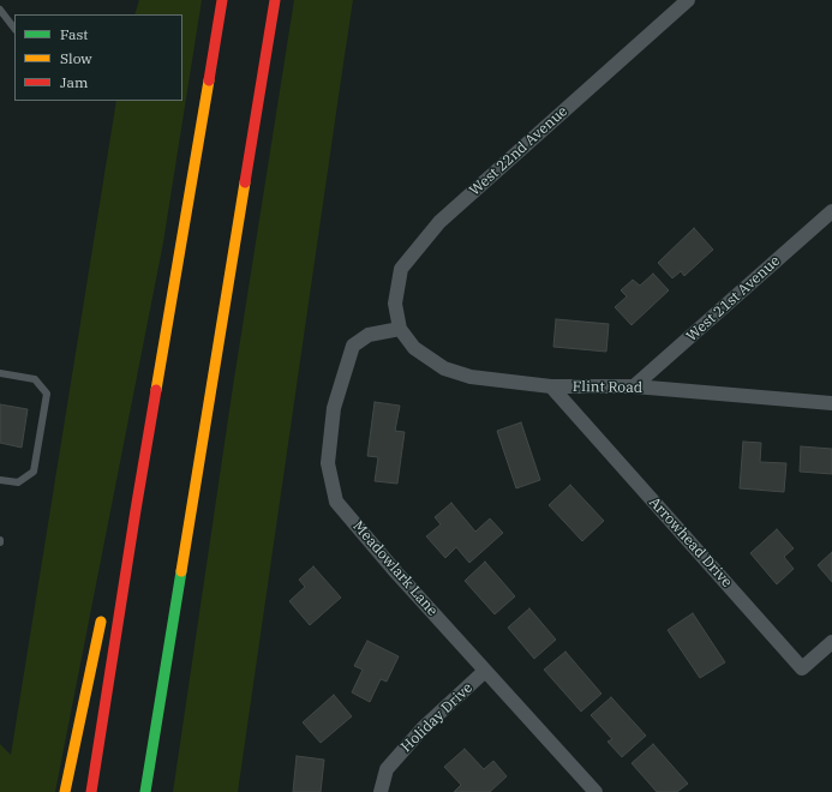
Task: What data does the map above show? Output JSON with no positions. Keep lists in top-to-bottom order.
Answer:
{
  "streets": {
    "street": [
      "West 22nd Avenue",
      "West 21st Avenue",
      "Flint Road",
      "Arrowhead Drive",
      "Meadowlark Lane",
      "Holiday Drive"
    ]
  },
  "crossings": [
    ["West 22nd Avenue", "Flint Road"],
    ["West 22nd Avenue", "Meadowlark Lane"],
    ["West 21st Avenue", "Flint Road"],
    ["Flint Road", "Arrowhead Drive"],
    ["Flint Road", "Meadowlark Lane"],
    ["Meadowlark Lane", "Holiday Drive"]
  ],
  "legend": ["Fast", "Slow", "Jam"]
}
